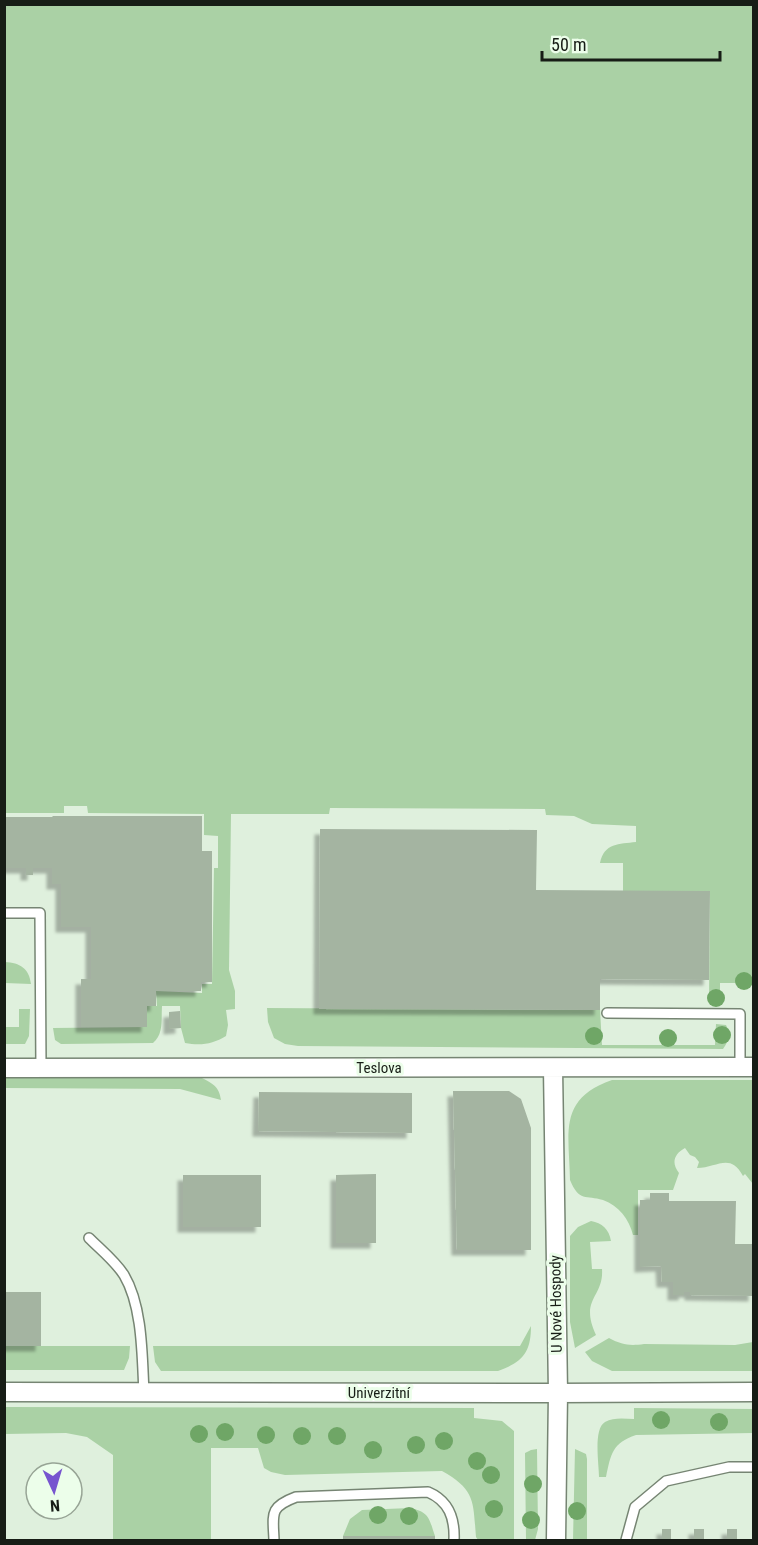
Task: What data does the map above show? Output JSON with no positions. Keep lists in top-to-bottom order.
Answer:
{
  "streets": {
    "street": ["Teslova", "U Nové Hospody", "Univerzitní"]
  },
  "crossings": [
    ["Teslova", "U Nové Hospody"],
    ["U Nové Hospody", "Univerzitní"]
  ],
  "scale_bar": "50 m",
  "north": "bottom"
}
